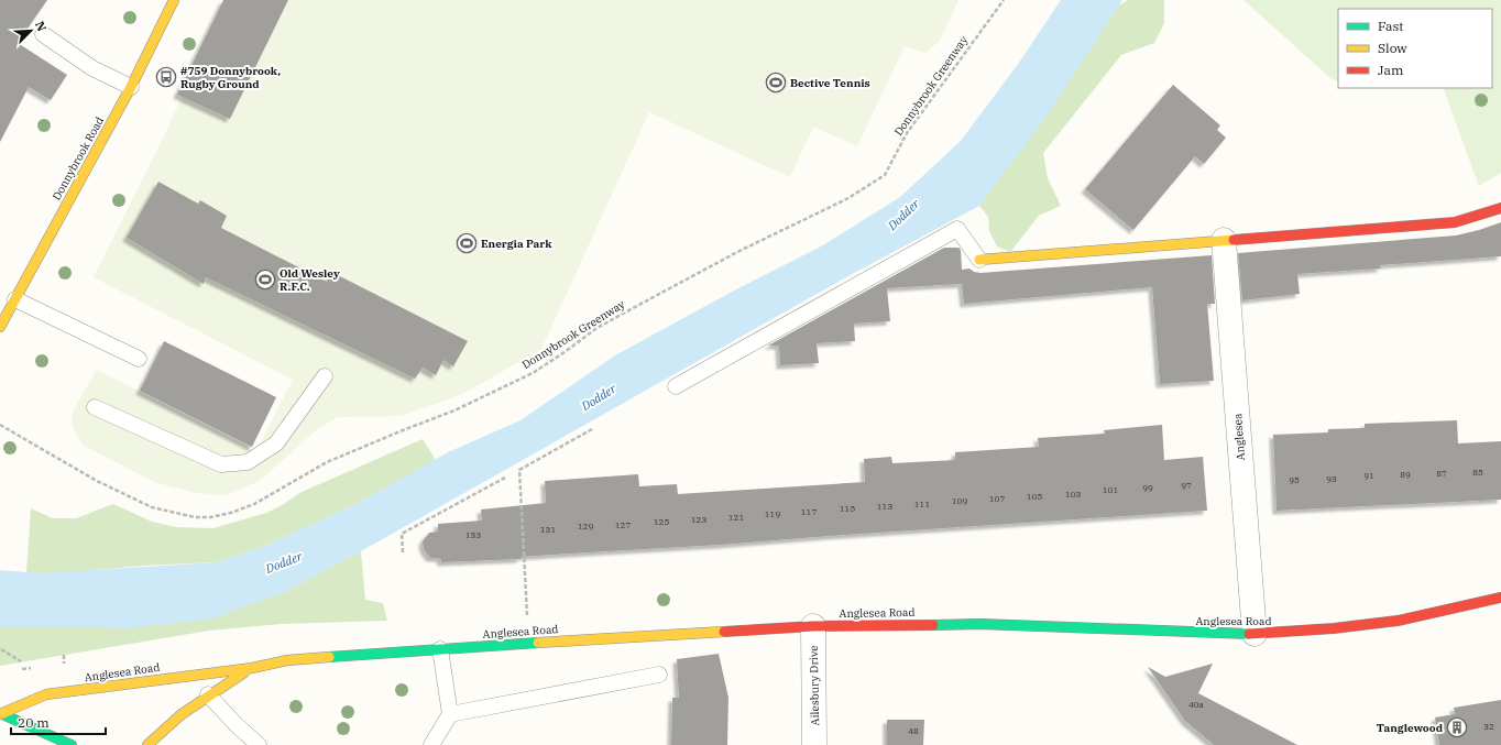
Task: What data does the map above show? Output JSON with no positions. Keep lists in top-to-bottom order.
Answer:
{
  "streets": {
    "main road": ["Donnybrook Road", "Anglesea Road"],
    "street": ["Anglesea", "Ailesbury Drive"],
    "path": ["Donnybrook Greenway"]
  },
  "crossings": [
    ["Anglesea", "Anglesea Road"],
    ["Anglesea Road", "Ailesbury Drive"]
  ],
  "water": ["Dodder"],
  "places": {
    "bus stop": ["#759 Donnybrook, Rugby Ground"],
    "sports": ["Bective Tennis", "Energia Park", "Old Wesley R.F.C."],
    "building": ["Tanglewood"]
  },
  "house_numbers": [
    "85",
    "87",
    "89",
    "91",
    "93",
    "95",
    "97",
    "99",
    "101",
    "103",
    "105",
    "107",
    "109",
    "111",
    "113",
    "115",
    "117",
    "119",
    "121",
    "123",
    "125",
    "127",
    "129",
    "131",
    "133",
    "40a",
    "32",
    "48"
  ],
  "legend": ["Fast", "Slow", "Jam"],
  "scale_bar": "20 m",
  "north": "top right"
}
